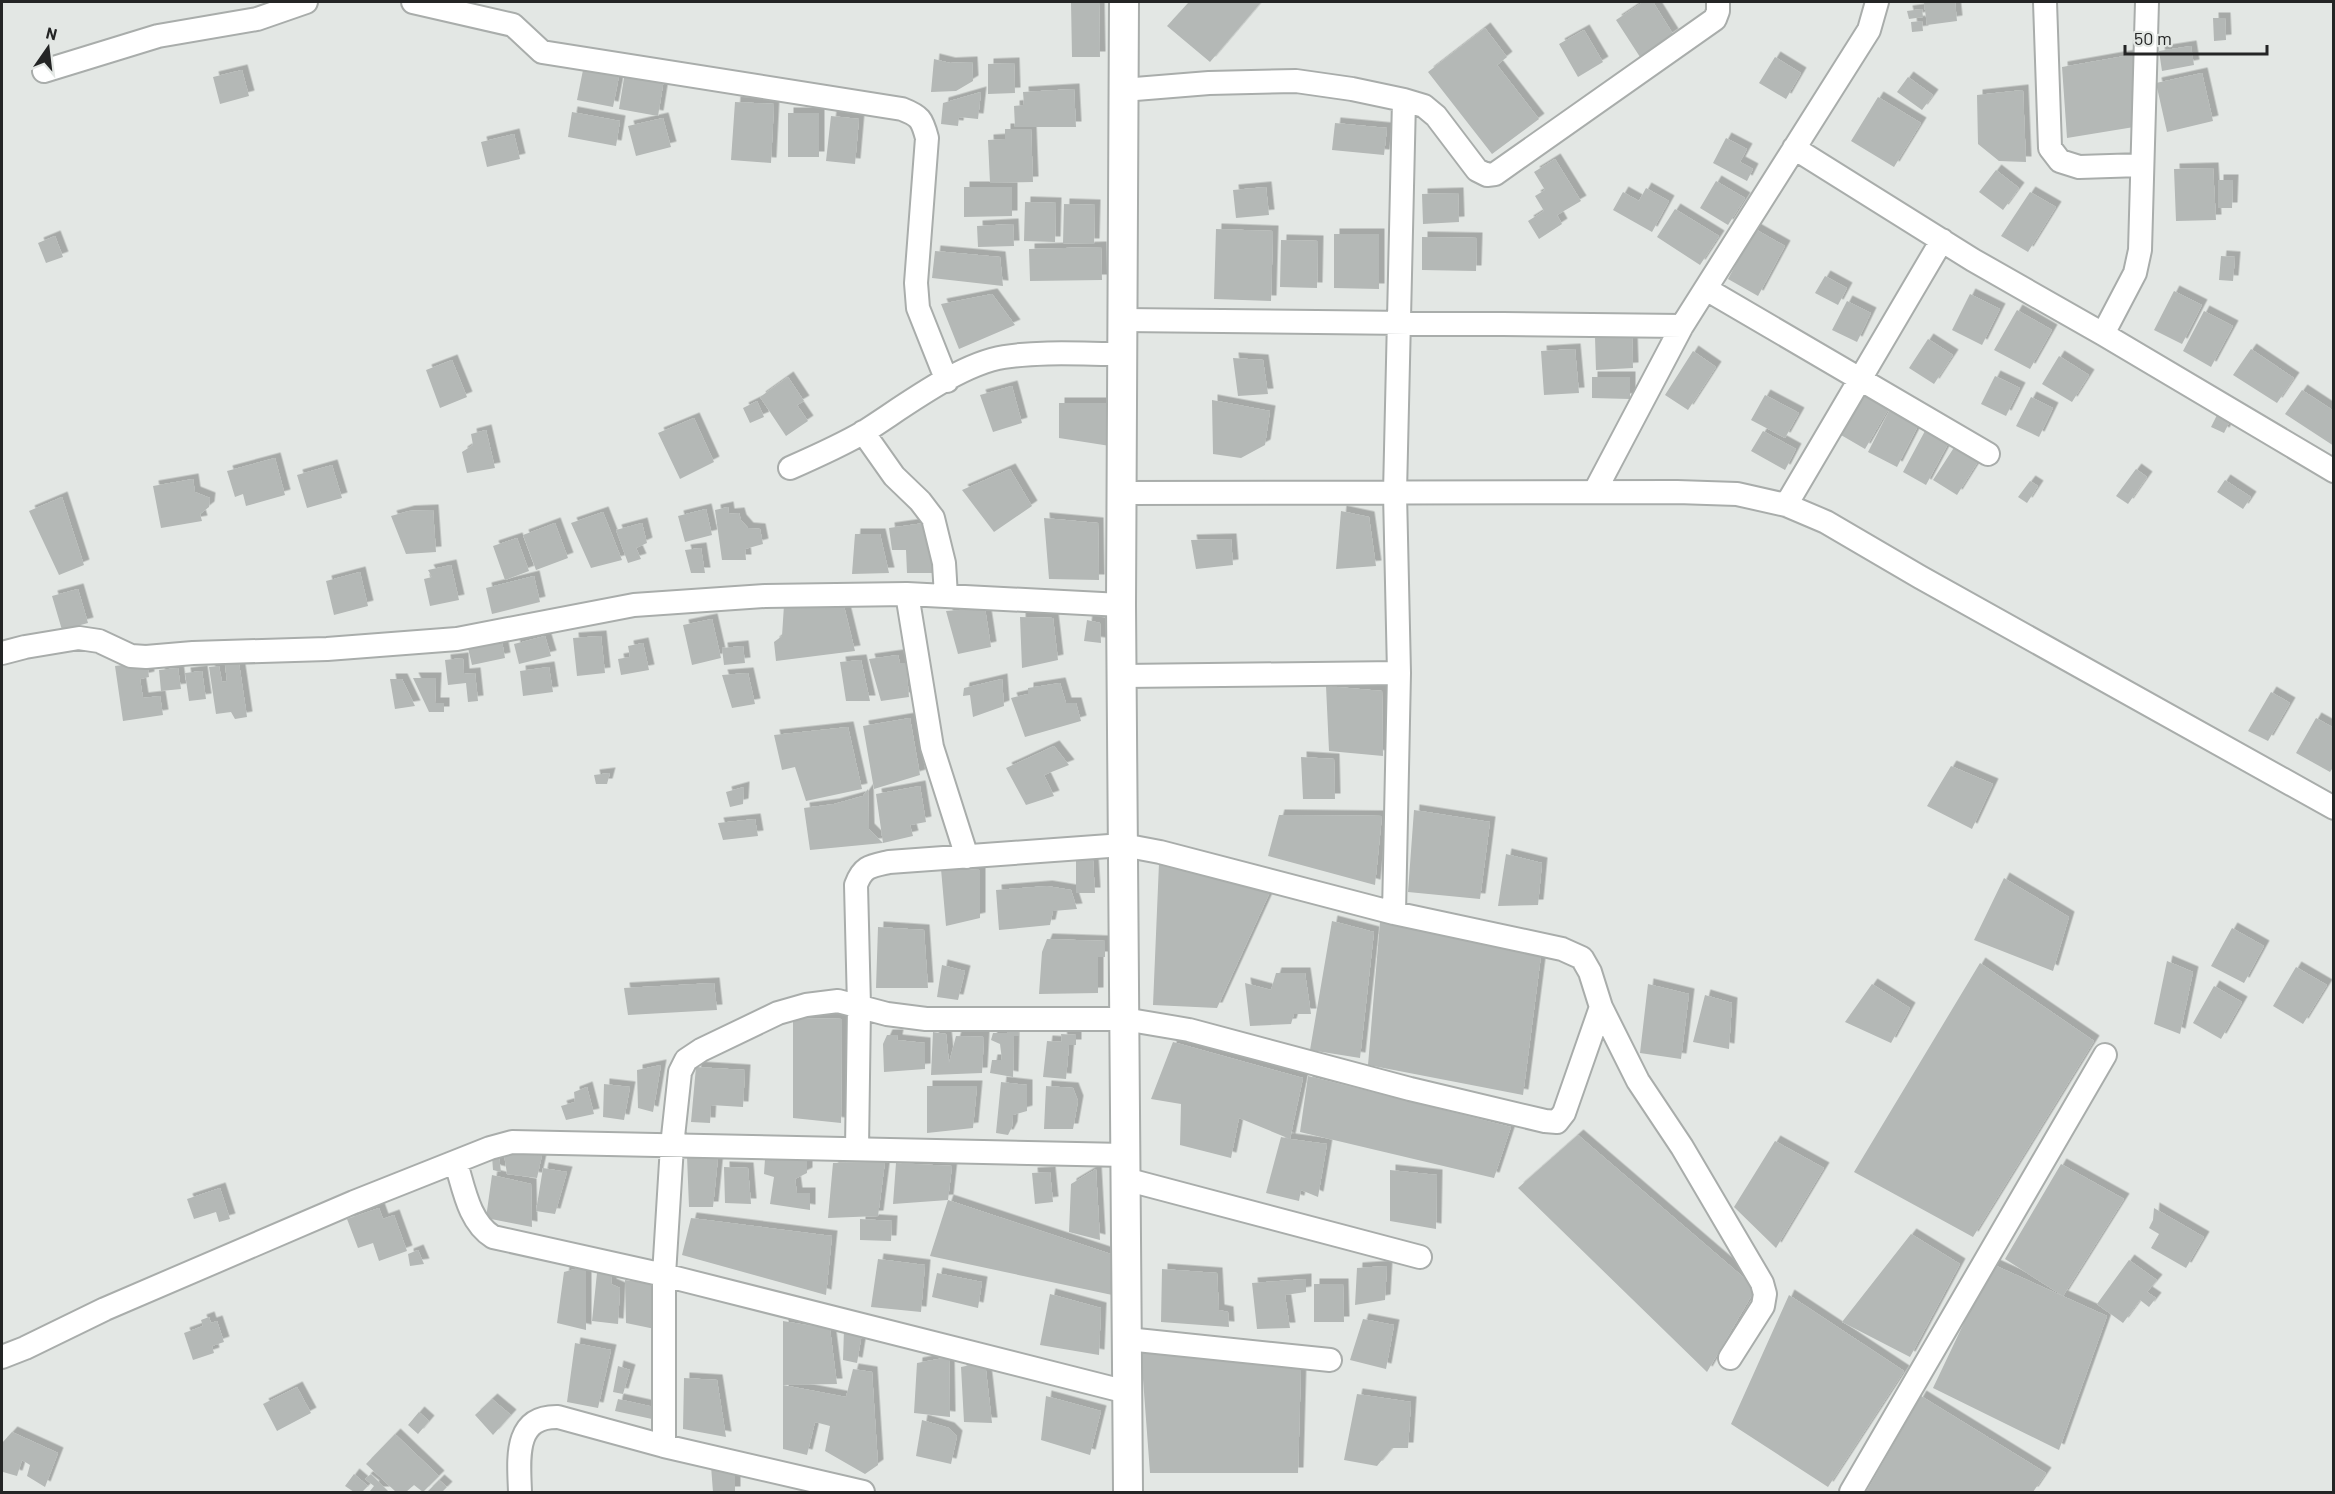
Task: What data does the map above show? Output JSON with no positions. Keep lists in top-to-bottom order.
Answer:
{
  "scale_bar": "50 m",
  "north": "top"
}
